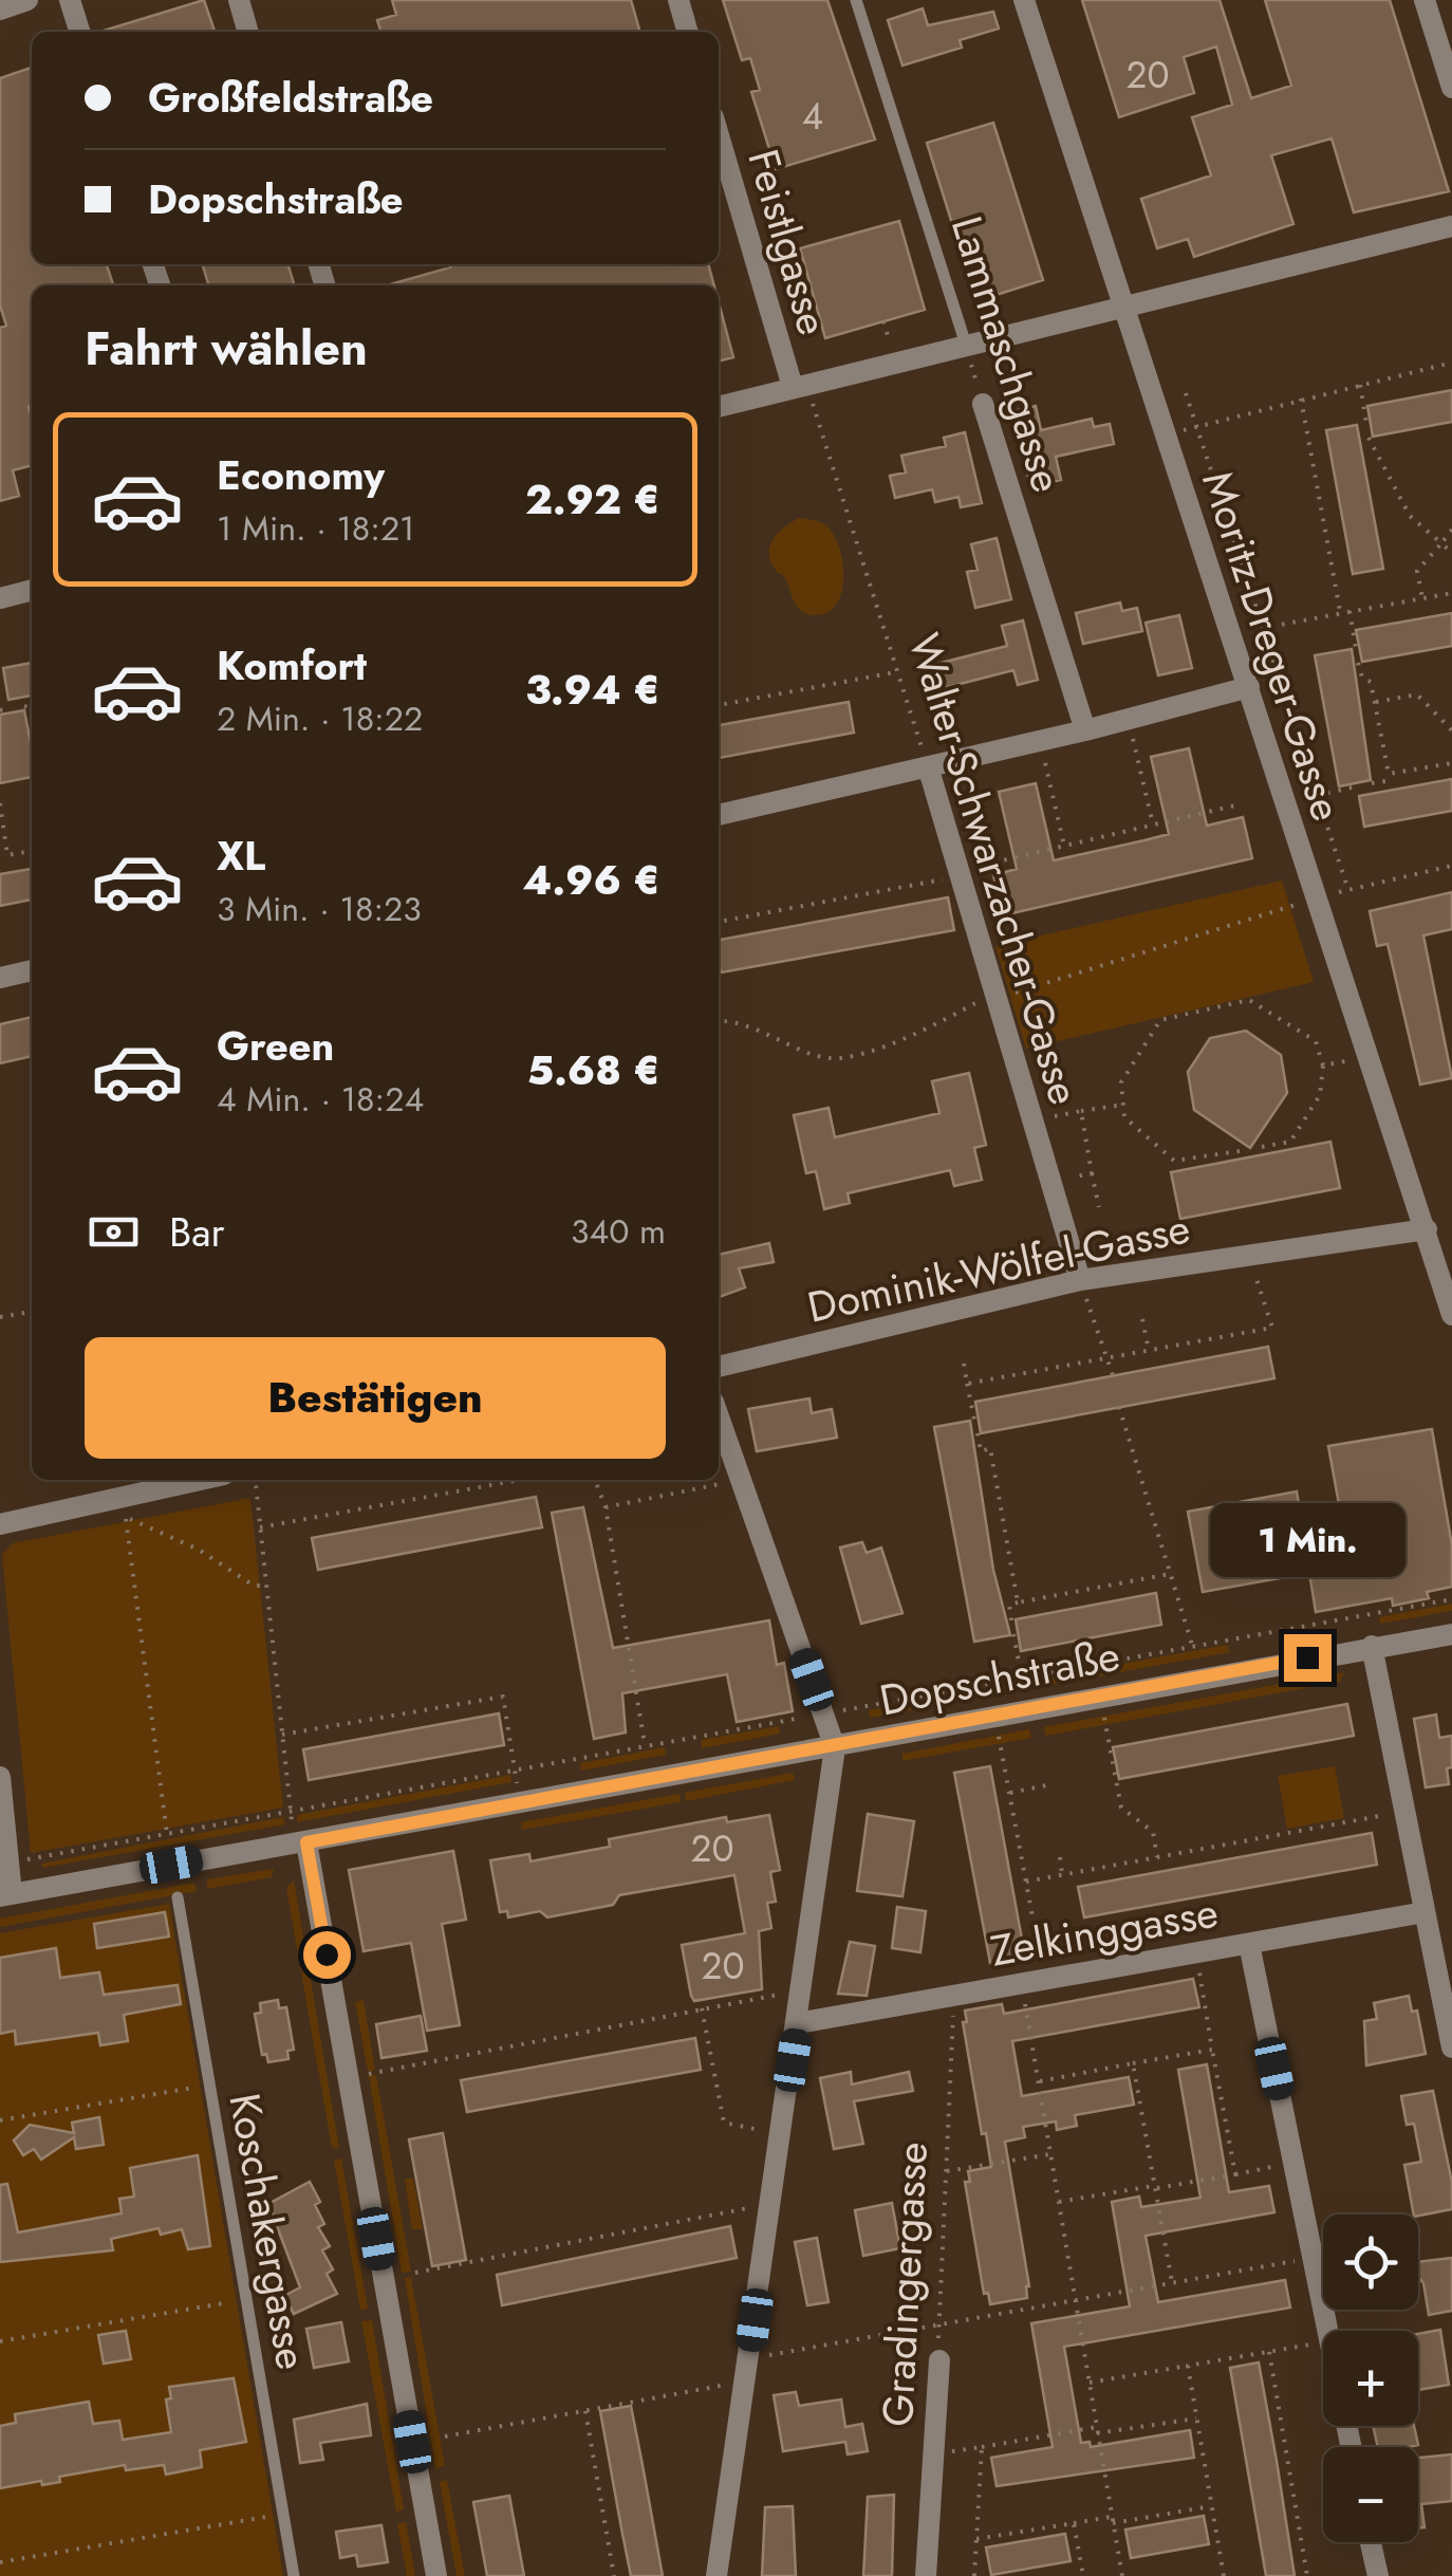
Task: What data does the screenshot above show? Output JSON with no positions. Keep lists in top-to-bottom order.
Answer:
{
  "streets": {
    "street": [
      "Feistlgasse",
      "Lammaschgasse",
      "Moritz-Dreger-Gasse",
      "Walter-Schwarzacher-Gasse",
      "Dominik-Wölfel-Gasse",
      "Dopschstraße",
      "Zelkinggasse",
      "Gradingergasse"
    ],
    "lane": ["Koschakergasse"]
  },
  "crossings": [
    ["Feistlgasse", "Walter-Schwarzacher-Gasse"],
    ["Moritz-Dreger-Gasse", "Dominik-Wölfel-Gasse"],
    ["Walter-Schwarzacher-Gasse", "Dominik-Wölfel-Gasse"],
    ["Zelkinggasse", "Gradingergasse"]
  ],
  "house_numbers": [
    "20",
    "4",
    "20",
    "20"
  ],
  "page": {
    "banner": ["Großfeldstraße", "Dopschstraße"],
    "heading": "Fahrt wählen",
    "list": [
      {
        "name": "Economy",
        "note": "1 Min. · 18:21",
        "value": "2.92 €"
      },
      {
        "name": "Komfort",
        "note": "2 Min. · 18:22",
        "value": "3.94 €"
      },
      {
        "name": "XL",
        "note": "3 Min. · 18:23",
        "value": "4.96 €"
      },
      {
        "name": "Green",
        "note": "4 Min. · 18:24",
        "value": "5.68 €"
      }
    ],
    "pay": ["Bar", "340 m"],
    "buttons": "Bestätigen",
    "bubble": "1 Min.",
    "map_buttons": ["+", "−"]
  }
}
